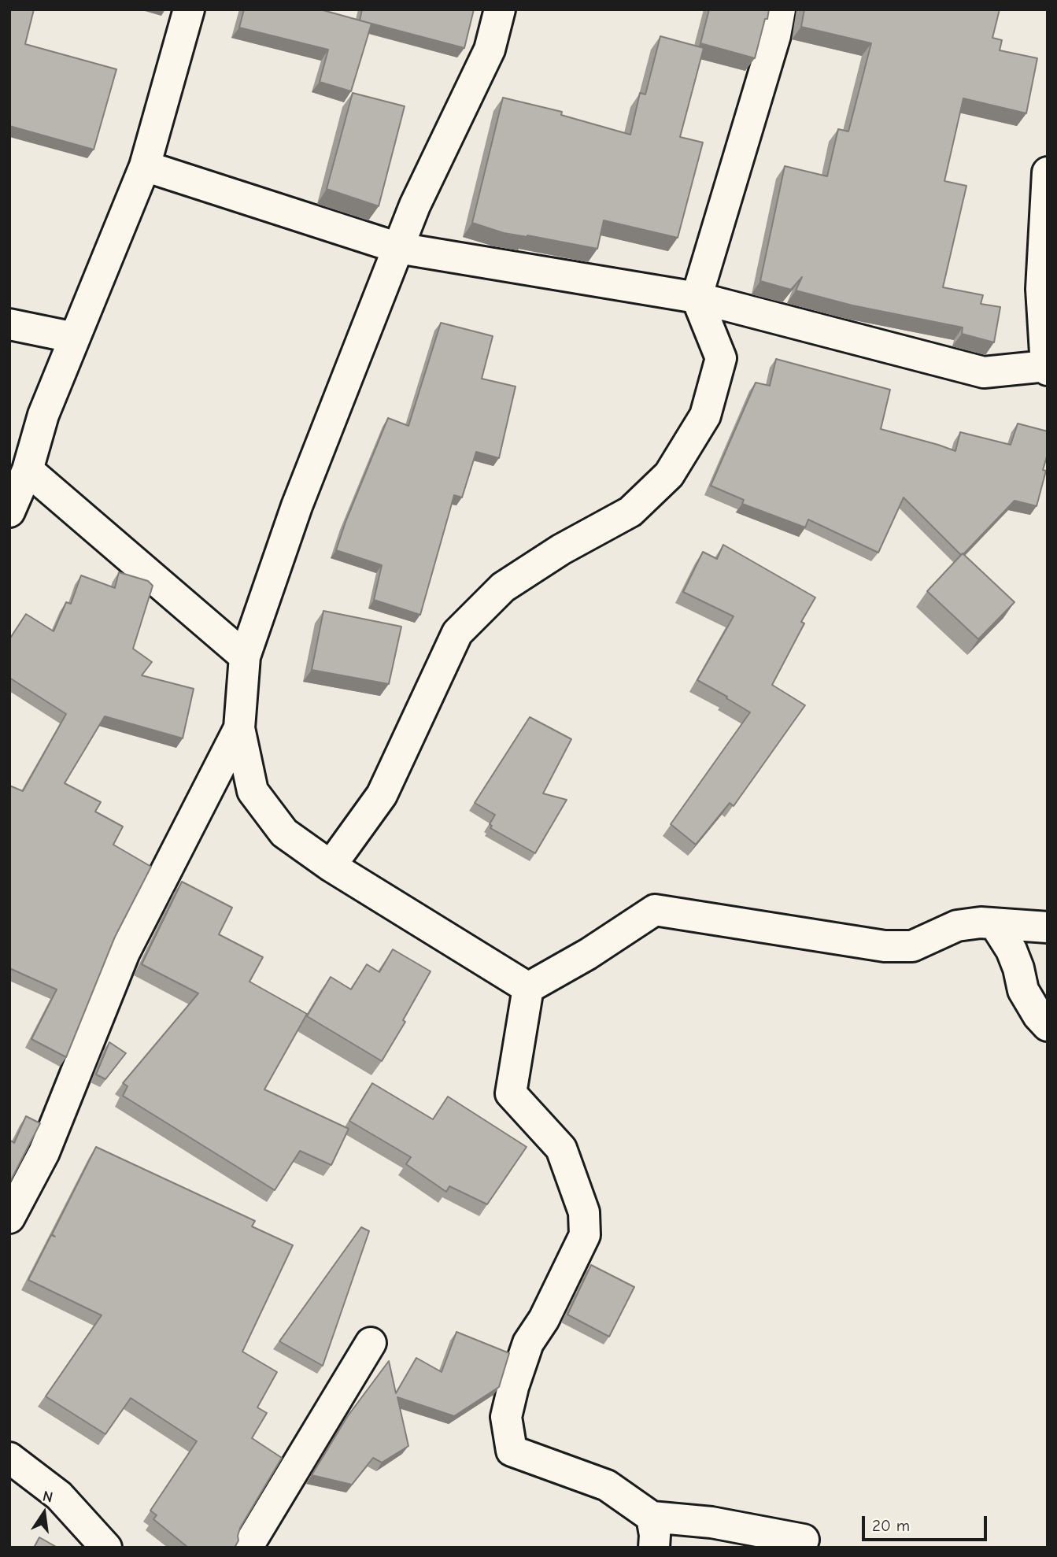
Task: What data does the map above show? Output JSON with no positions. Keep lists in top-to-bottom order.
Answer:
{
  "scale_bar": "20 m",
  "north": "top"
}
